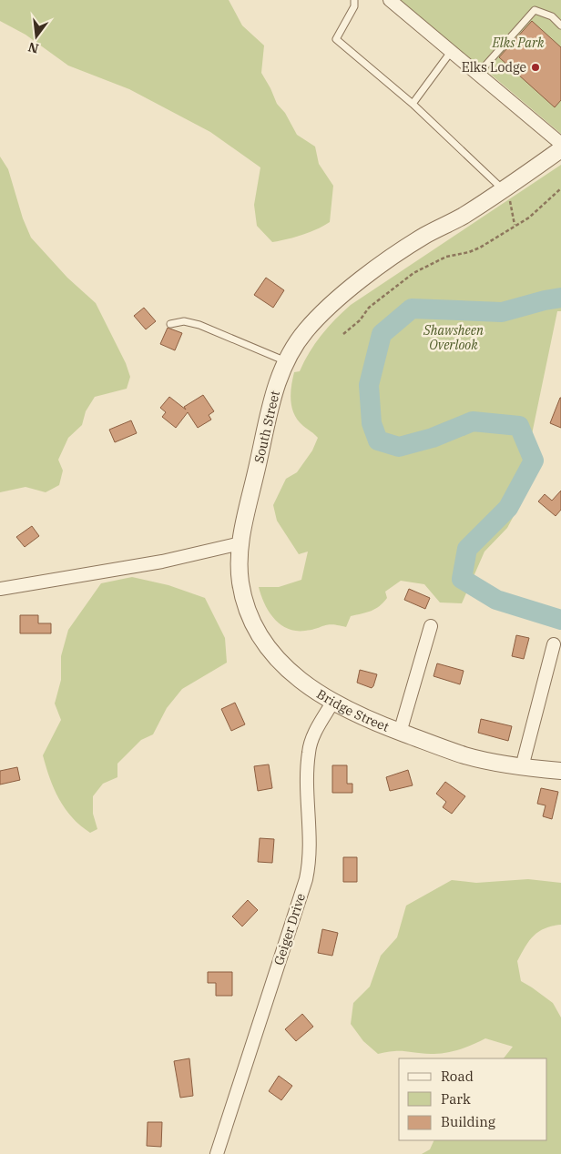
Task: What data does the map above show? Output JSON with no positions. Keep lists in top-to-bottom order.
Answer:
{
  "streets": {
    "street": ["South Street", "Bridge Street", "Geiger Drive"]
  },
  "crossings": [
    ["South Street", "Bridge Street"],
    ["Bridge Street", "Geiger Drive"]
  ],
  "parks": ["Elks Park", "Shawsheen Overlook"],
  "places": ["Elks Lodge"],
  "legend": ["Road", "Park", "Building"],
  "north": "bottom"
}
